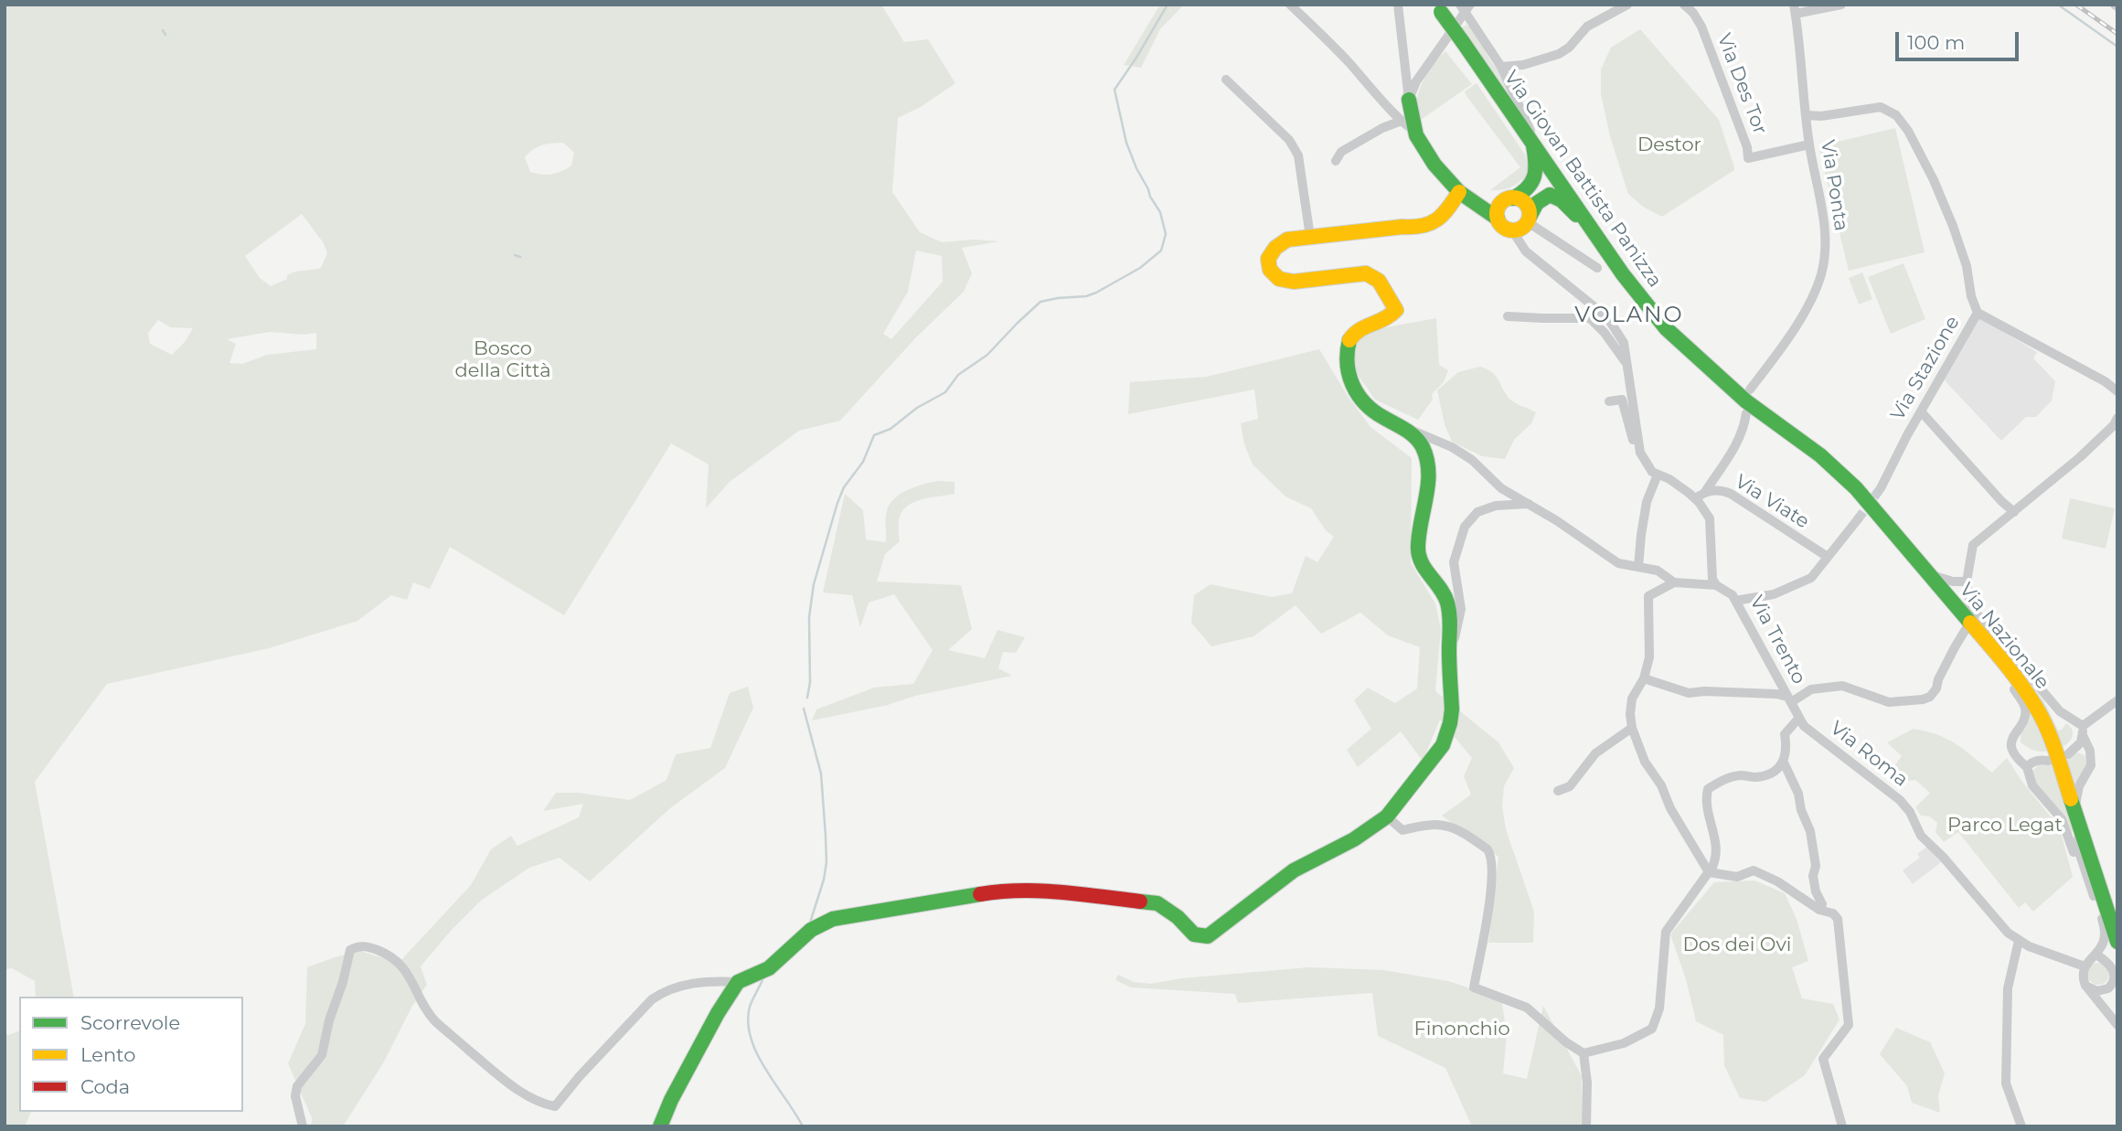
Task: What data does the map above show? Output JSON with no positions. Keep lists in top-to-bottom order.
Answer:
{
  "streets": {
    "street": [
      "Via Des Tor",
      "Via Giovan Battista Panizza",
      "Via Ponta",
      "Via Stazione",
      "Via Viate",
      "Via Nazionale",
      "Via Trento",
      "Via Roma"
    ]
  },
  "crossings": [
    ["Via Des Tor", "Via Ponta"],
    ["Via Giovan Battista Panizza", "Via Nazionale"],
    ["Via Ponta", "Via Stazione"],
    ["Via Trento", "Via Roma"]
  ],
  "districts": ["VOLANO"],
  "parks": [
    "Destor",
    "Bosco della Città",
    "Parco Legat",
    "Dos dei Ovi",
    "Finonchio"
  ],
  "legend": ["Scorrevole", "Lento", "Coda"],
  "scale_bar": "100 m"
}
